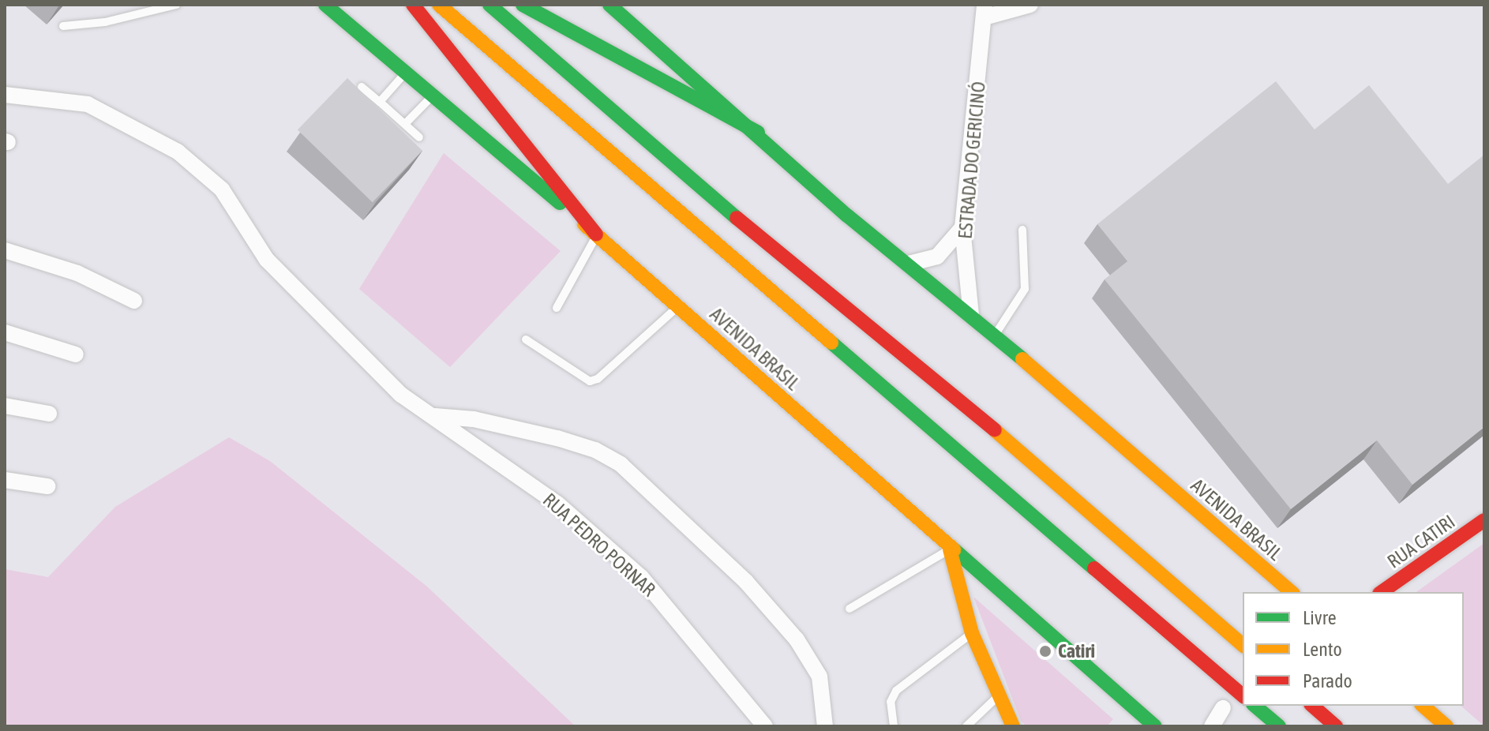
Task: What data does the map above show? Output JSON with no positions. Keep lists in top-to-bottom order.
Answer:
{
  "streets": {
    "main road": ["AVENIDA BRASIL", "RUA CATIRI"],
    "street": ["ESTRADA DO GERICINÓ", "RUA PEDRO PORNAR"]
  },
  "crossings": [
    ["ESTRADA DO GERICINÓ", "AVENIDA BRASIL"]
  ],
  "places": ["Catiri"],
  "legend": ["Livre", "Lento", "Parado"]
}
